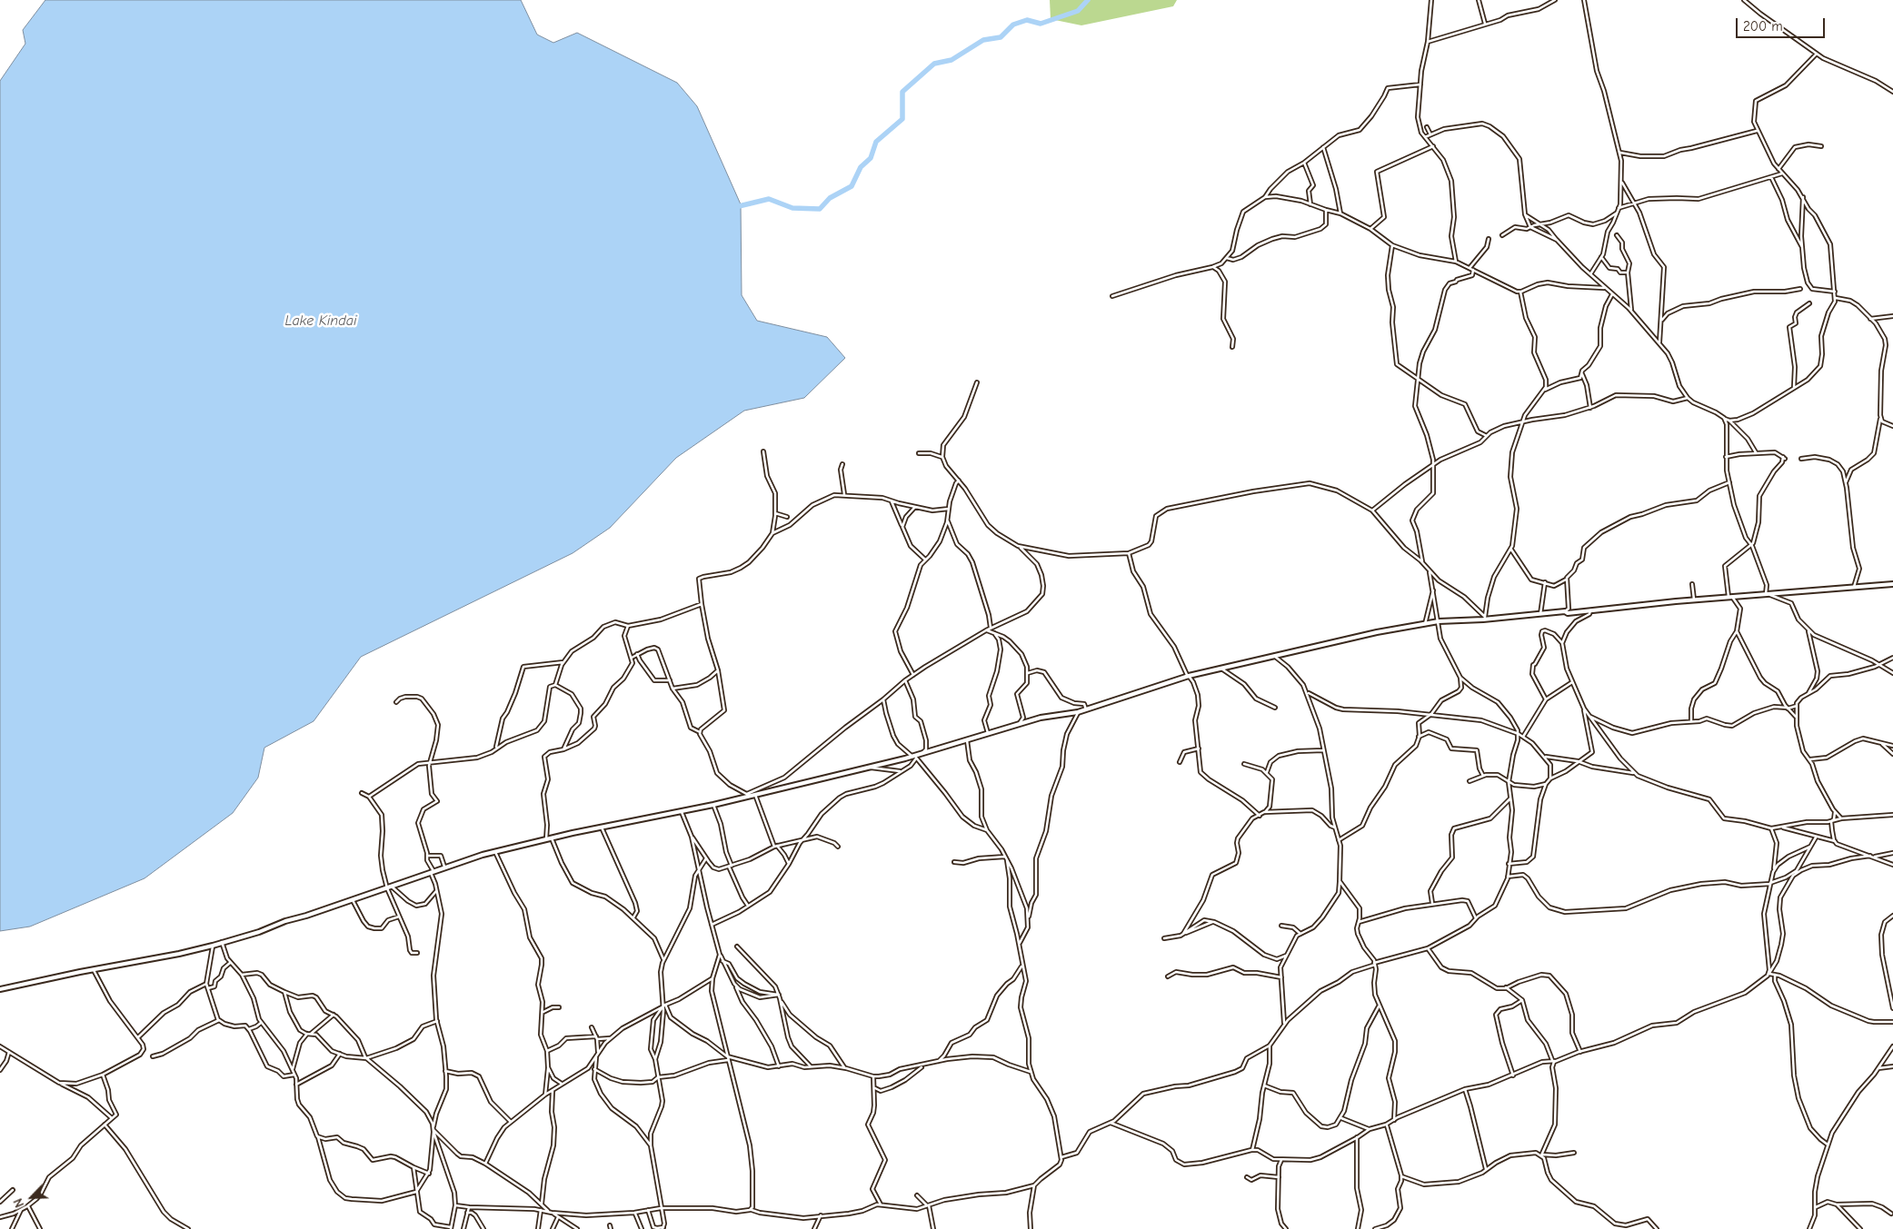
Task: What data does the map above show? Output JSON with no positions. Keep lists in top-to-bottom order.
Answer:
{
  "water": ["Lake Kindai"],
  "scale_bar": "200 m",
  "north": "bottom left"
}
